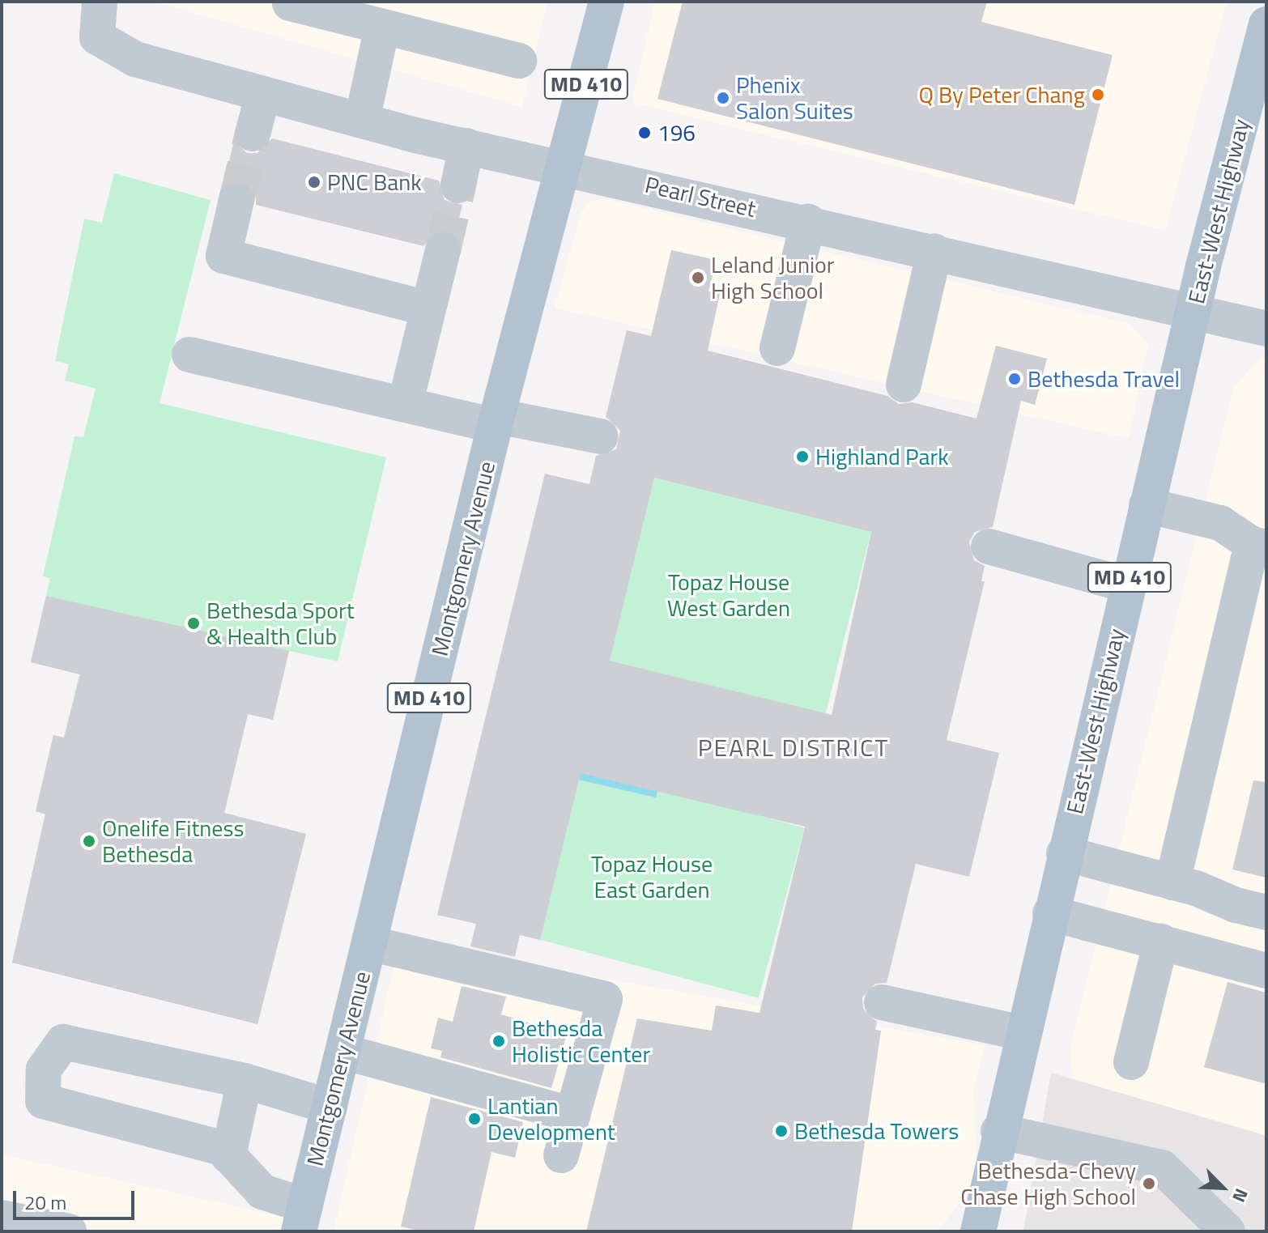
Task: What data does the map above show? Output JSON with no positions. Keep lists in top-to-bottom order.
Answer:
{
  "streets": {
    "main road": ["MD 410", "East-West Highway", "Montgomery Avenue"],
    "street": ["Pearl Street"]
  },
  "crossings": [
    ["Pearl Street", "East-West Highway"],
    ["Pearl Street", "Montgomery Avenue"]
  ],
  "districts": ["PEARL DISTRICT"],
  "parks": ["Topaz House West Garden", "Topaz House East Garden"],
  "places": [
    "Q By Peter Chang",
    "Phenix Salon Suites",
    "196",
    "PNC Bank",
    "Leland Junior High School",
    "Bethesda Travel",
    "Highland Park",
    "Bethesda Sport & Health Club",
    "Onelife Fitness Bethesda",
    "Bethesda Holistic Center",
    "Lantian Development",
    "Bethesda Towers",
    "Bethesda-Chevy Chase High School"
  ],
  "scale_bar": "20 m",
  "north": "bottom right"
}
